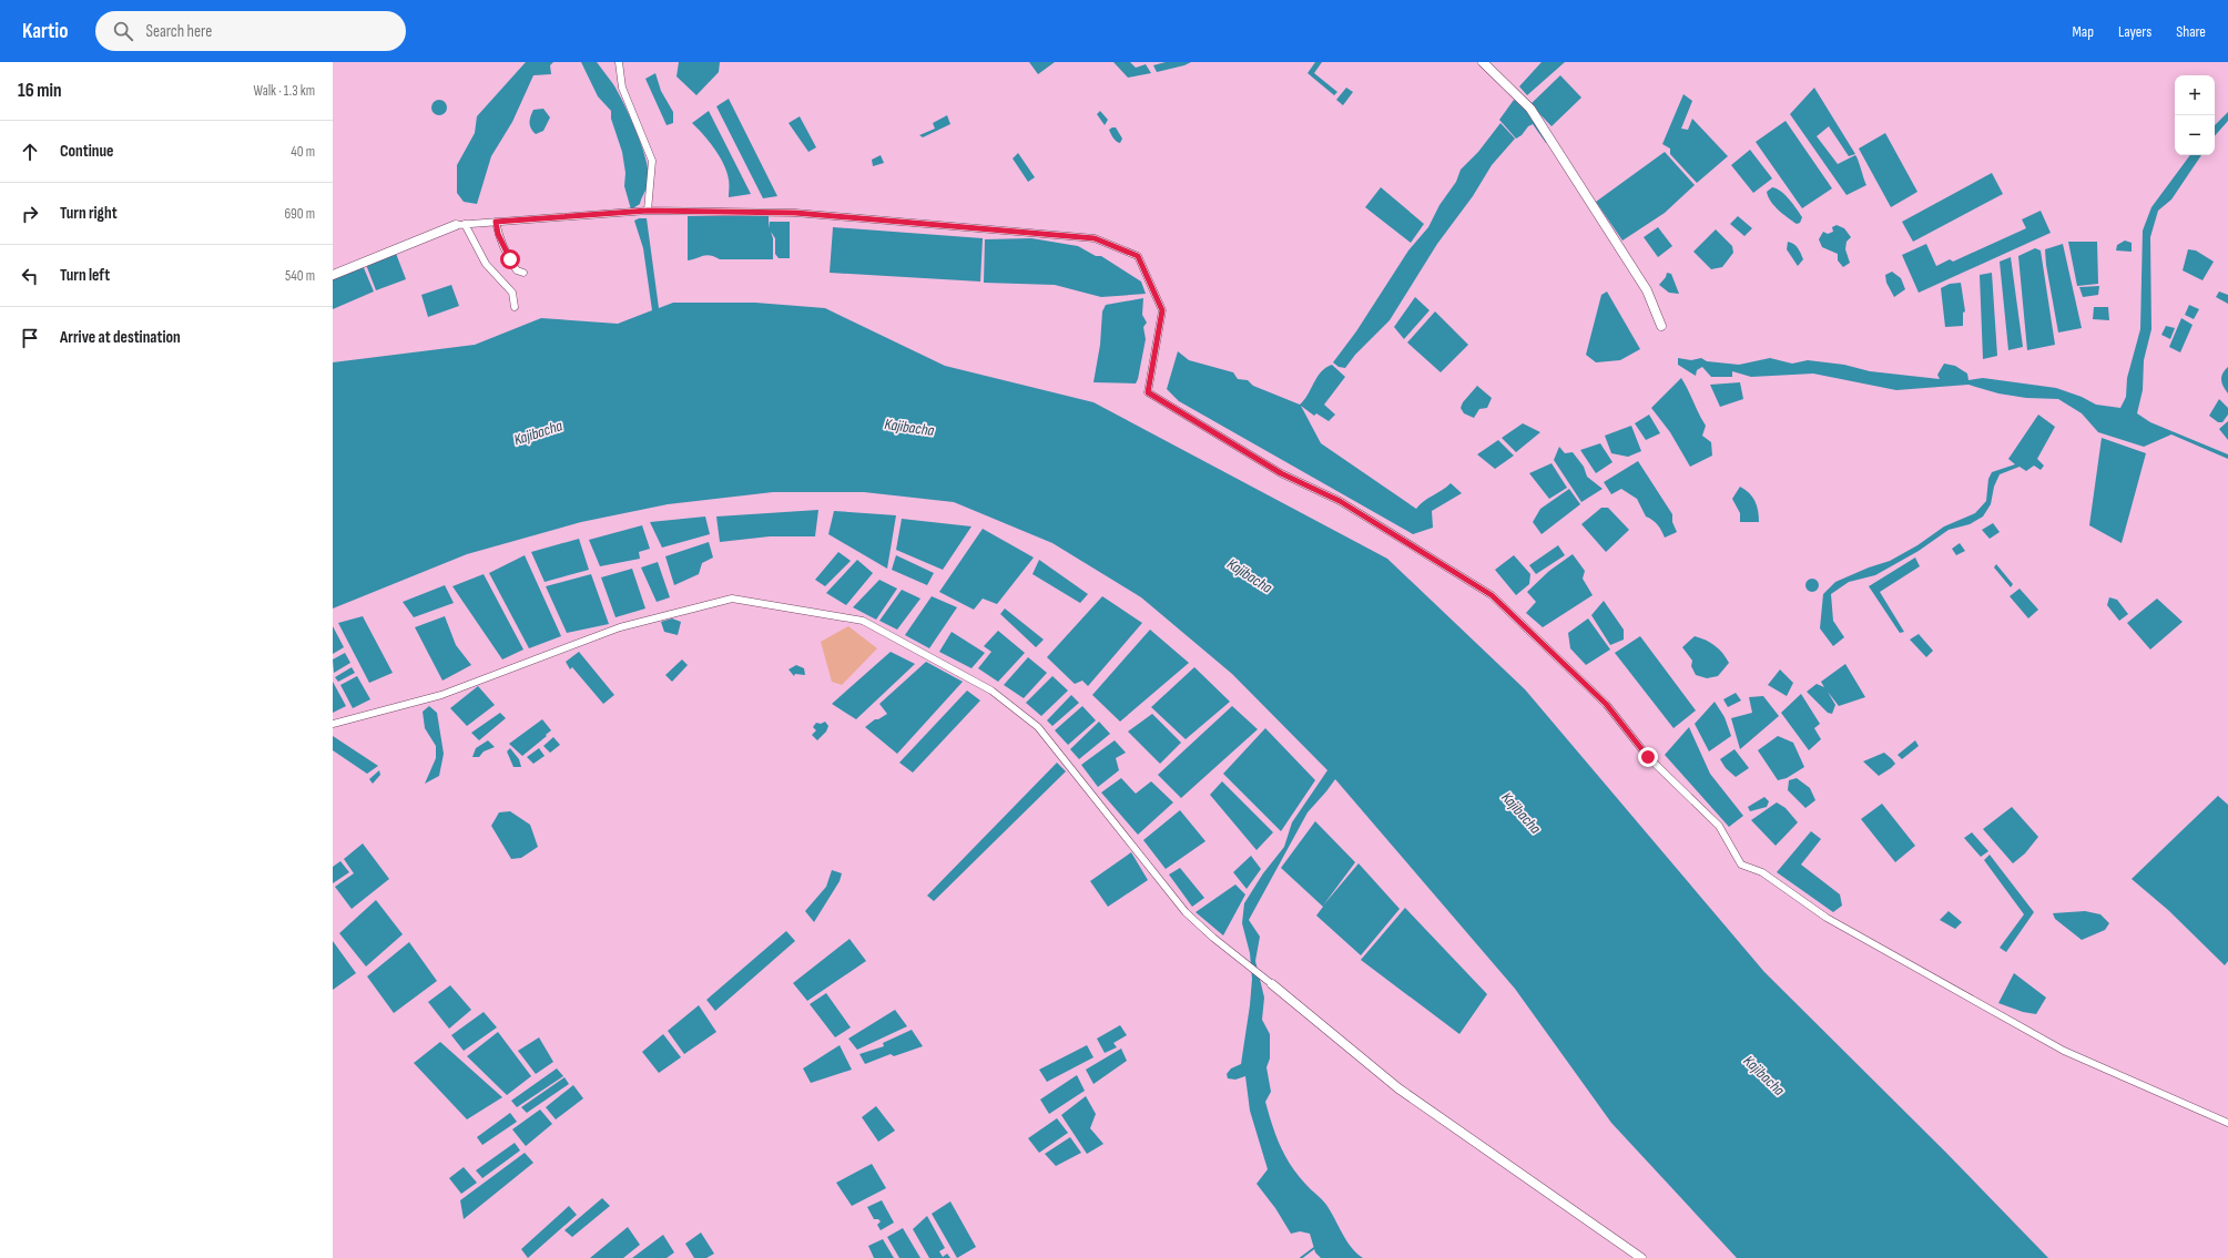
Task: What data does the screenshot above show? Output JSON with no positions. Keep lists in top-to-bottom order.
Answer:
{
  "water": ["Kajibacha"],
  "page": {
    "header": "Kartio",
    "search": "Search here",
    "nav": ["Map", "Layers", "Share"],
    "heading": ["16 min", "Walk · 1.3 km"],
    "map_buttons": ["+", "−"],
    "list": [
      ["Continue", "40 m"],
      ["Turn right", "690 m"],
      ["Turn left", "540 m"],
      "Arrive at destination"
    ]
  }
}
